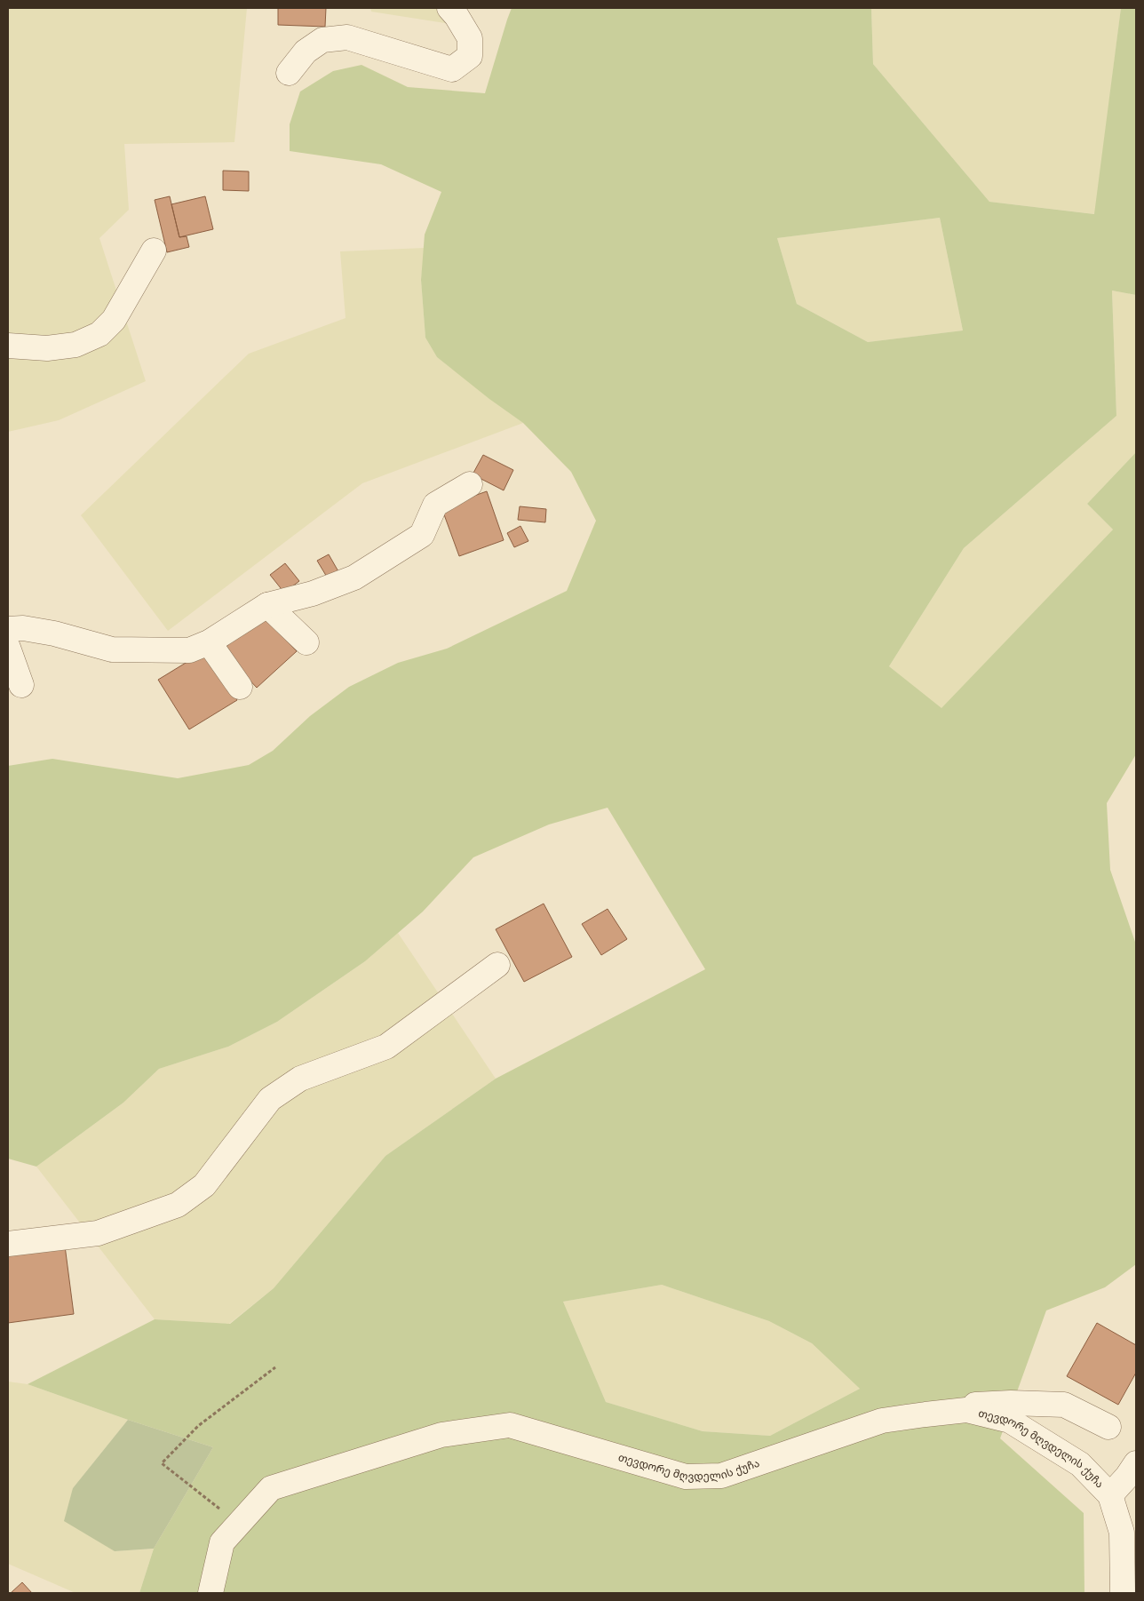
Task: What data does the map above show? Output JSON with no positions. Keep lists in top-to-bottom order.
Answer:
{
  "streets": {
    "street": ["თევდორე მღვდელის ქუჩა"]
  }
}
